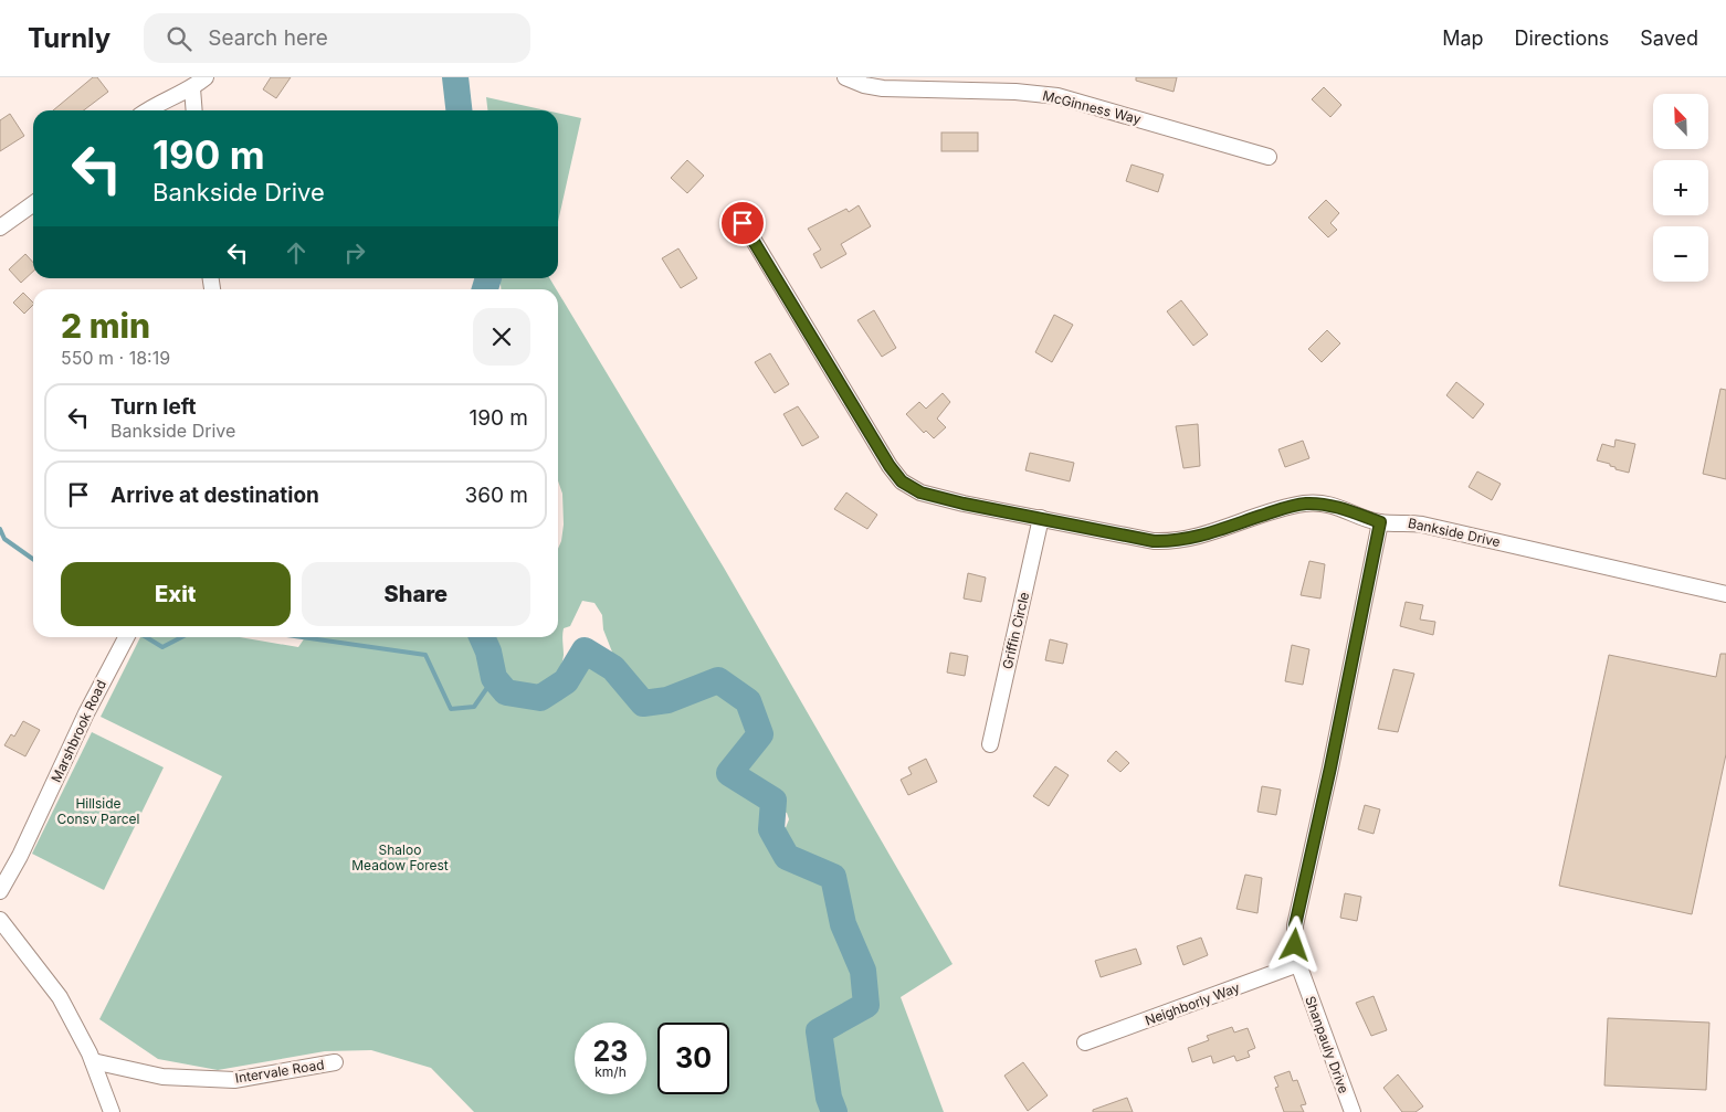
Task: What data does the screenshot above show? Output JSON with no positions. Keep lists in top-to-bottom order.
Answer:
{
  "streets": {
    "street": [
      "McGinness Way",
      "Bankside Drive",
      "Griffin Circle",
      "Marshbrook Road",
      "Neighborly Way",
      "Shanpauly Drive",
      "Intervale Road"
    ]
  },
  "crossings": [
    ["Bankside Drive", "Griffin Circle"],
    ["Bankside Drive", "Shanpauly Drive"],
    ["Neighborly Way", "Shanpauly Drive"]
  ],
  "parks": ["Hillside Consv Parcel", "Shaloo Meadow Forest"],
  "north": "top left",
  "page": {
    "header": "Turnly",
    "search": "Search here",
    "nav": ["Map", "Directions", "Saved"],
    "map_buttons": ["+", "−"],
    "turn": ["190 m", "Bankside Drive"],
    "heading": ["2 min", "550 m · 18:19"],
    "list": [
      {
        "name": "Turn left",
        "note": "Bankside Drive",
        "value": "190 m"
      },
      {
        "name": "Arrive at destination",
        "value": "360 m"
      }
    ],
    "buttons": ["Exit", "Share"],
    "speed": "23 km/h",
    "limit": "30"
  }
}
